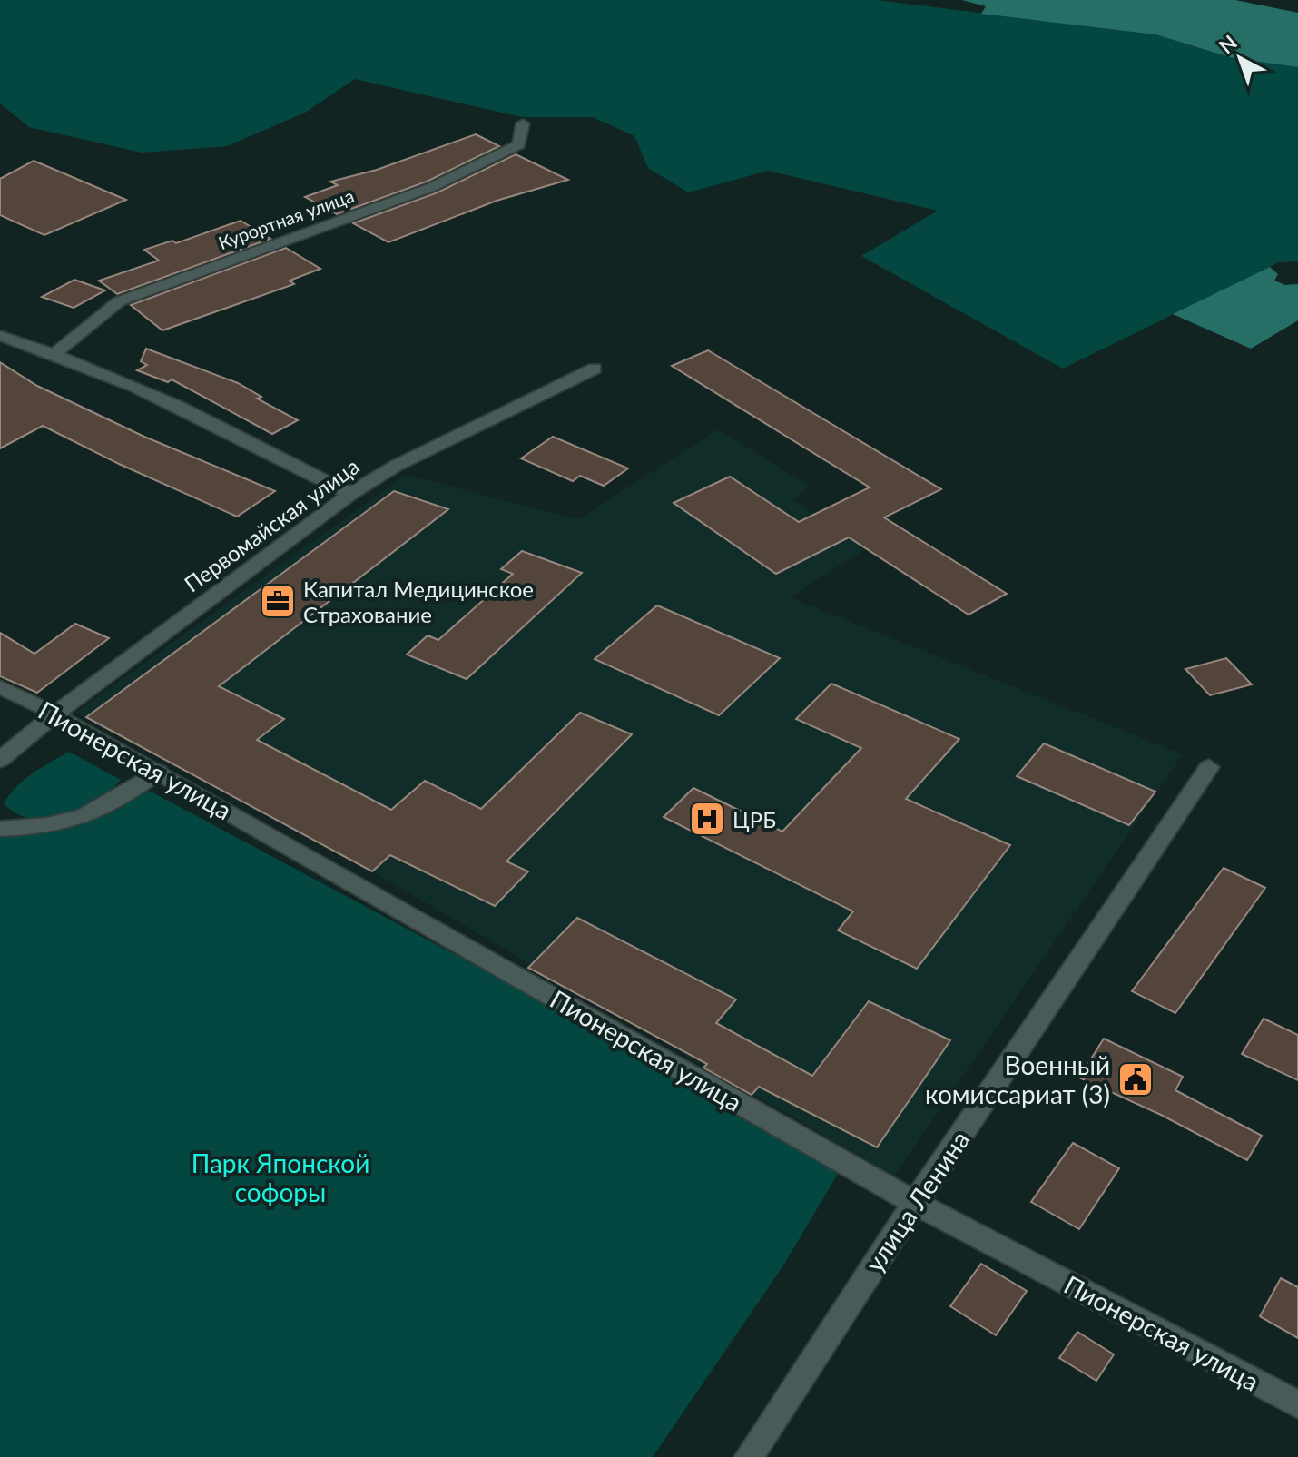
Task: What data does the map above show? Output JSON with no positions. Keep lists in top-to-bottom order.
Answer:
{
  "streets": {
    "street": [
      "Курортная улица",
      "Первомайская улица",
      "Пионерская улица",
      "улица Ленина"
    ]
  },
  "crossings": [
    ["Первомайская улица", "Пионерская улица"],
    ["Пионерская улица", "улица Ленина"]
  ],
  "parks": ["Парк Японской софоры"],
  "places": {
    "office": ["Капитал Медицинское Страхование"],
    "hospital": ["ЦРБ"],
    "public building": ["Военный комиссариат (3)"]
  },
  "north": "top left"
}
